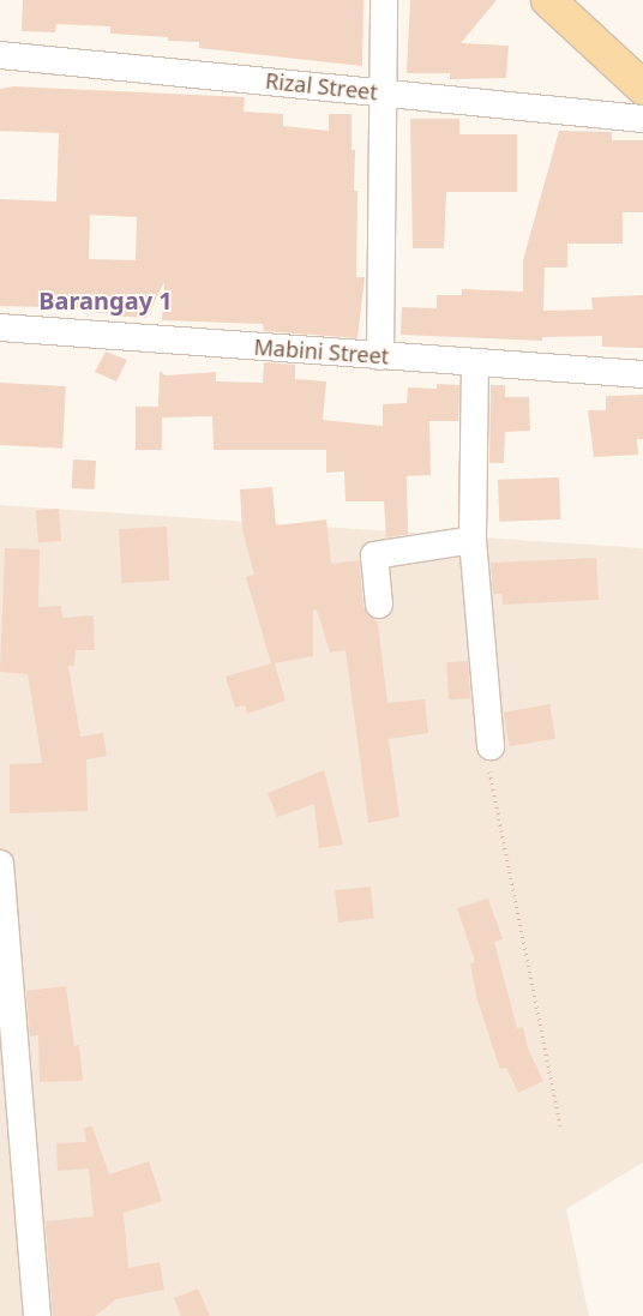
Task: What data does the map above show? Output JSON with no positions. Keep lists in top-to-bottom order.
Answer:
{
  "streets": {
    "street": ["Rizal Street", "Mabini Street"]
  },
  "districts": ["Barangay 1"]
}
